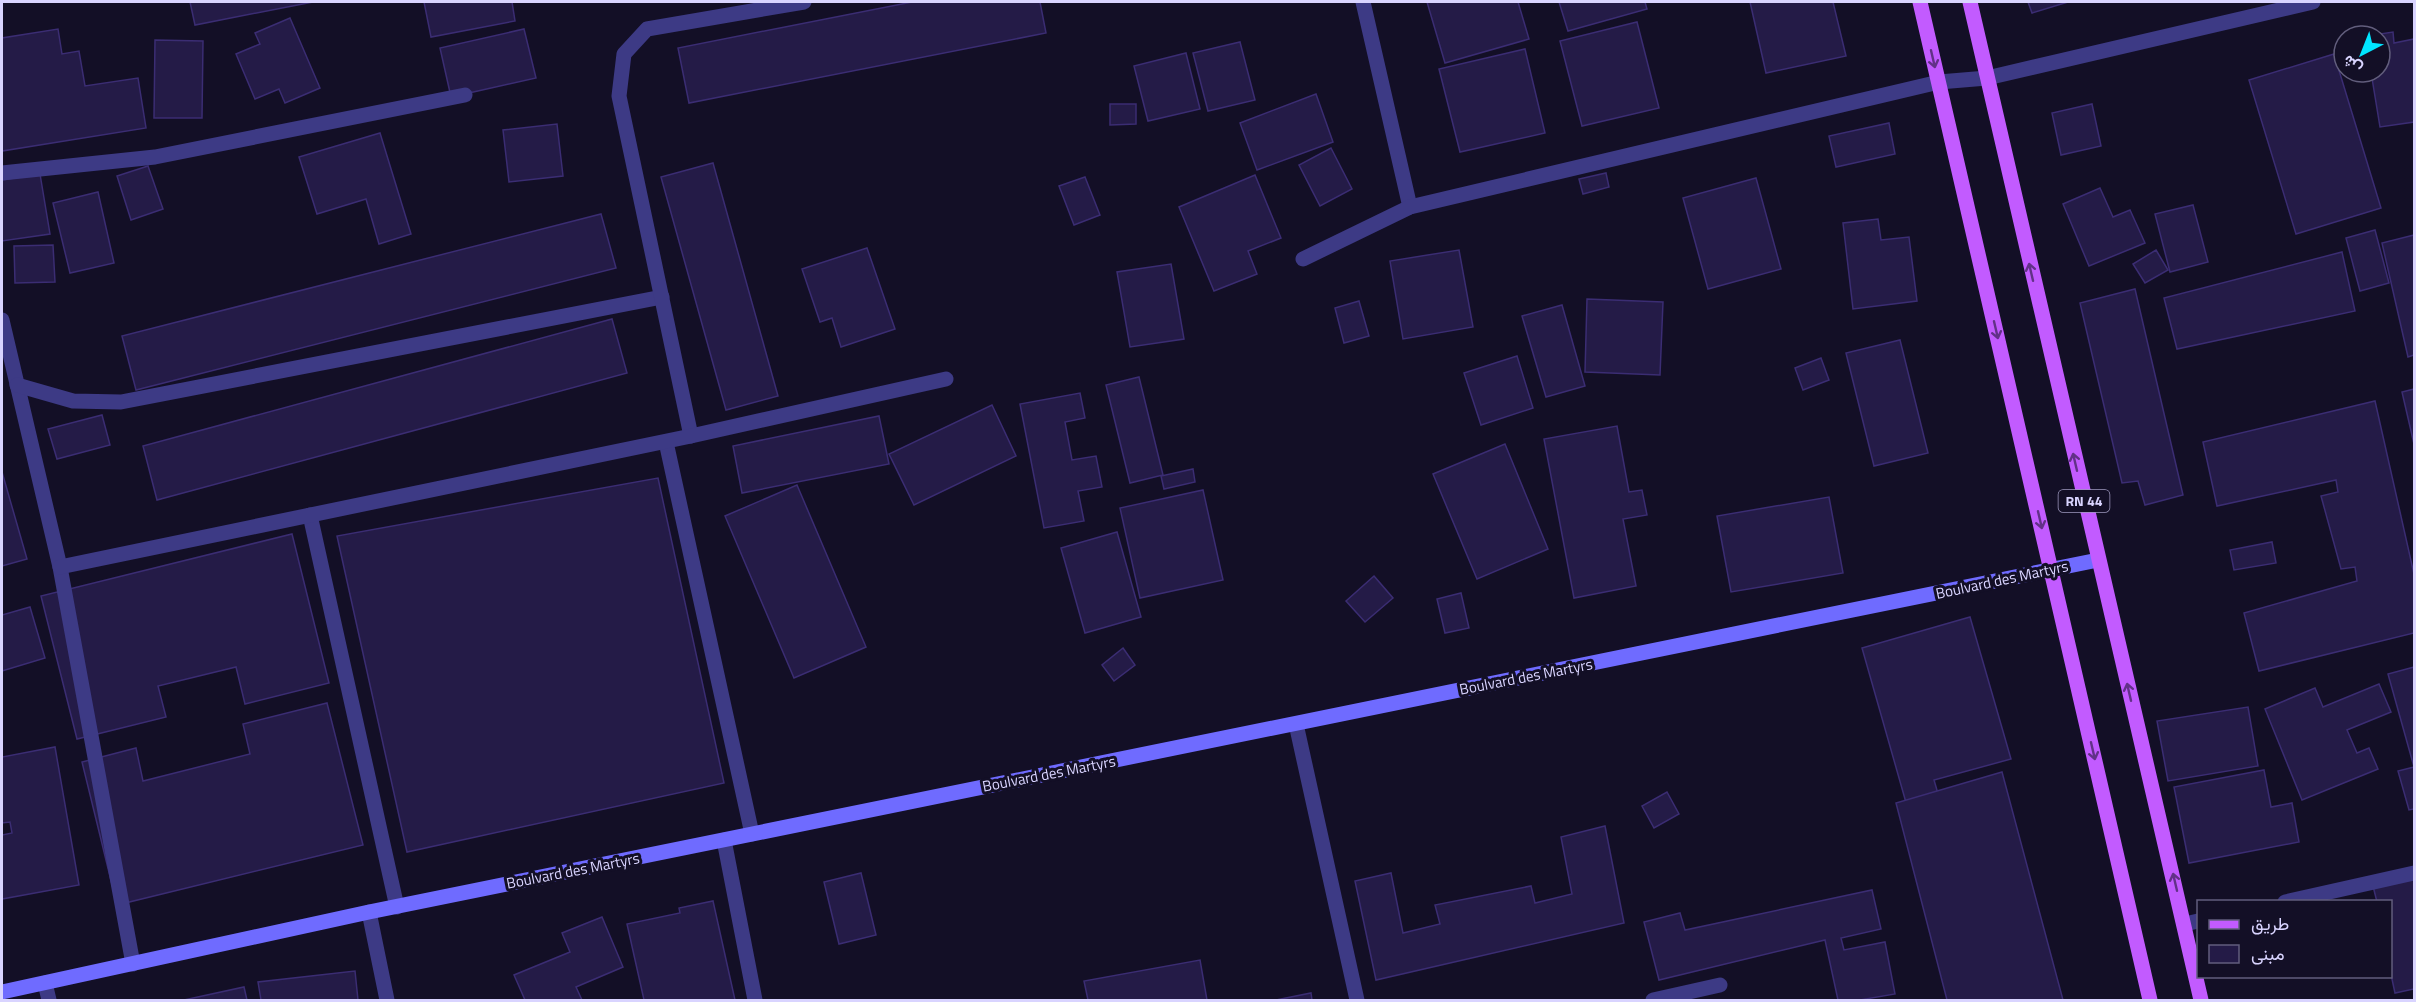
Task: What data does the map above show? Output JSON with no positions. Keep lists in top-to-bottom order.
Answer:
{
  "streets": {
    "main road": ["RN 44"],
    "street": ["Boulvard des Martyrs"]
  },
  "crossings": [
    ["RN 44", "Boulvard des Martyrs"]
  ],
  "legend": ["طريق", "مبنى"],
  "north": "bottom left"
}
